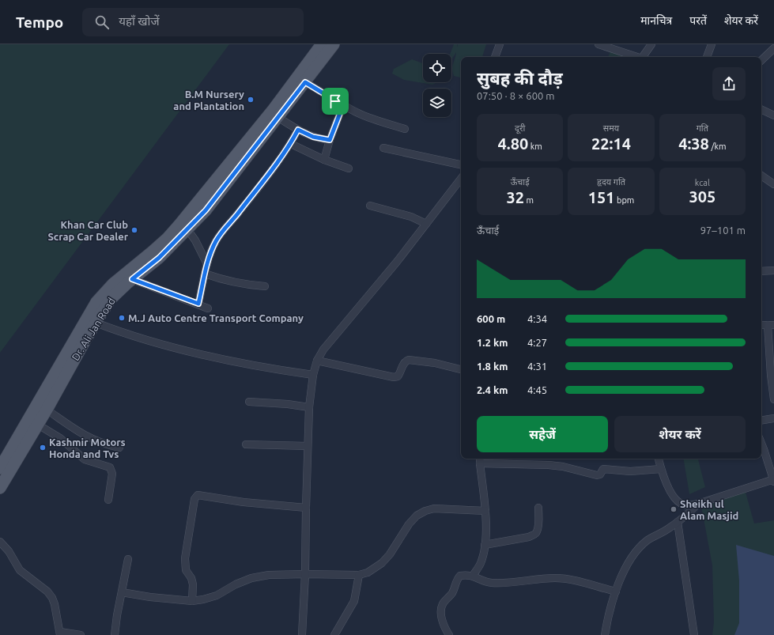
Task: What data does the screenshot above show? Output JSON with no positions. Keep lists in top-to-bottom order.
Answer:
{
  "streets": {
    "main road": ["Dr. Ali Jan Road"]
  },
  "places": [
    "B.M Nursery and Plantation",
    "Khan Car Club Scrap Car Dealer",
    "M.J Auto Centre Transport Company",
    "Kashmir Motors Honda and Tvs",
    "Sheikh ul Alam Masjid"
  ],
  "page": {
    "header": "Tempo",
    "search": "यहाँ खोजें",
    "nav": ["मानचित्र", "परतें", "शेयर करें"],
    "heading": ["सुबह की दौड़", "07:50 · 8 × 600 m"],
    "stats": [
      ["दूरी", "4.80 km"],
      ["समय", "22:14"],
      ["गति", "4:38 /km"],
      ["ऊँचाई", "32 m"],
      ["हृदय गति", "151 bpm"],
      ["kcal", "305"]
    ],
    "chart": ["ऊँचाई", "97–101 m"],
    "list": [
      {
        "name": "600 m",
        "note": "4:34"
      },
      {
        "name": "1.2 km",
        "note": "4:27"
      },
      {
        "name": "1.8 km",
        "note": "4:31"
      },
      {
        "name": "2.4 km",
        "note": "4:45"
      }
    ],
    "buttons": ["सहेजें", "शेयर करें"]
  }
}
